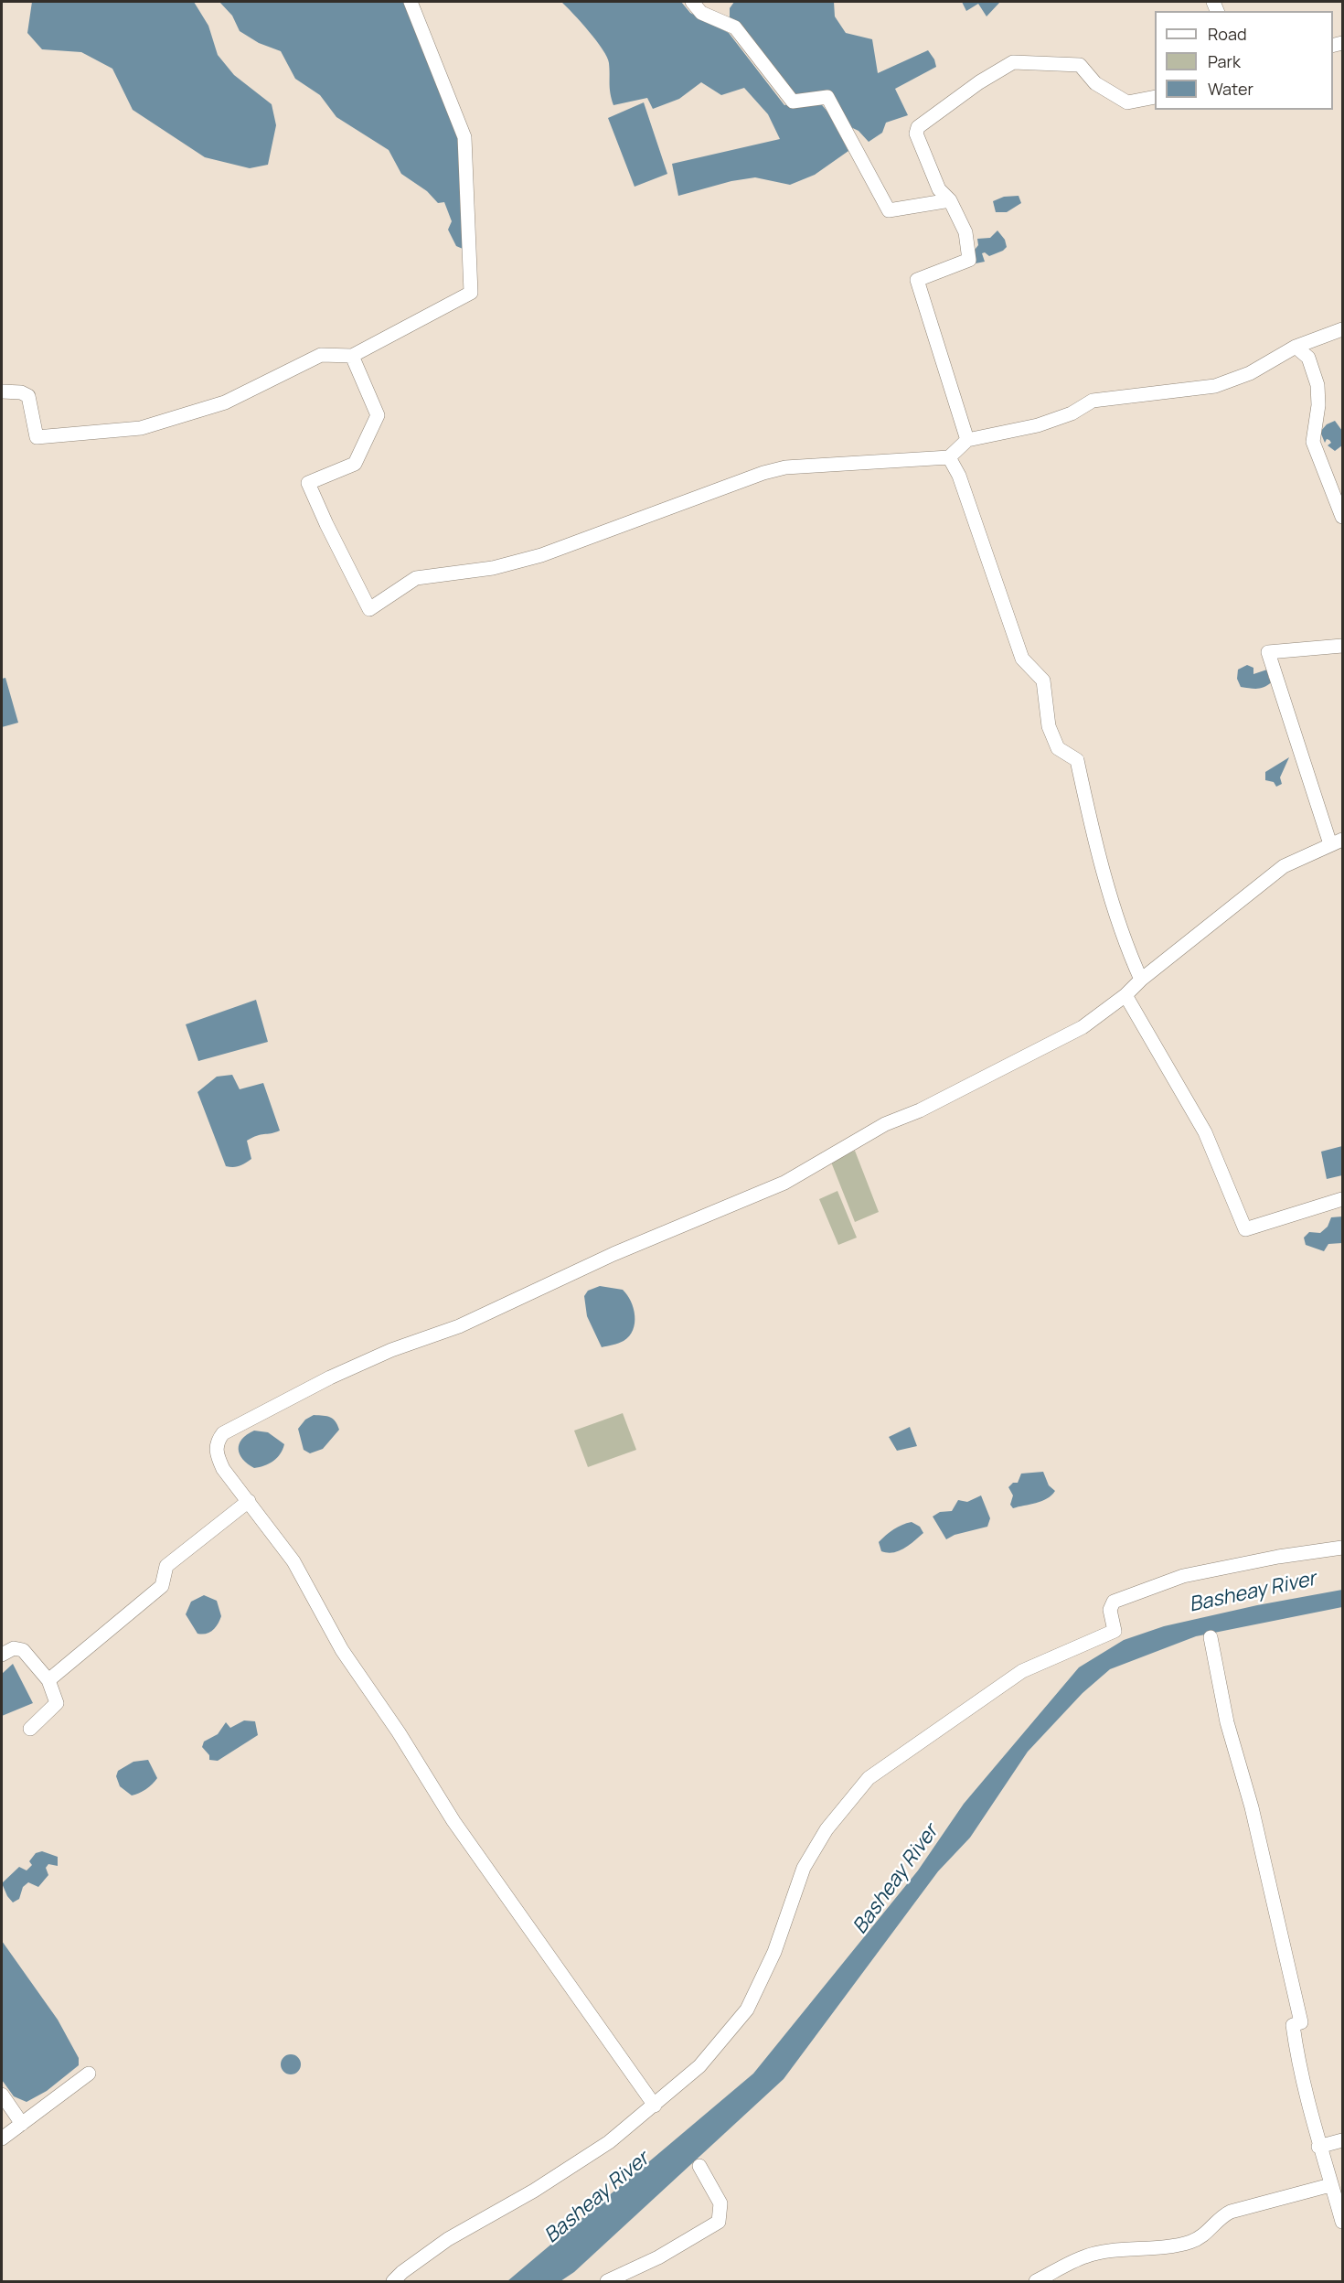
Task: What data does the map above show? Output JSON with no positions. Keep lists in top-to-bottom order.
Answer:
{
  "water": ["Basheay River"],
  "legend": ["Road", "Park", "Water"]
}
